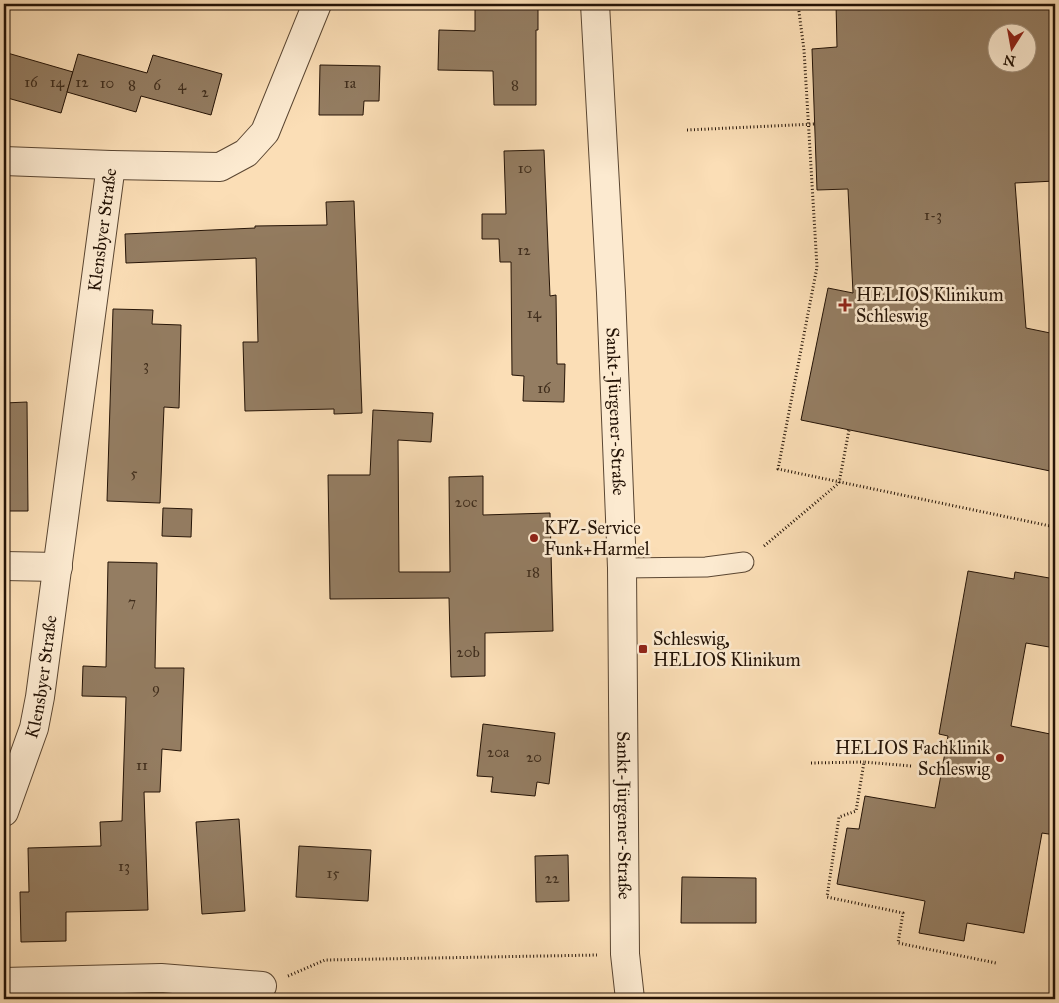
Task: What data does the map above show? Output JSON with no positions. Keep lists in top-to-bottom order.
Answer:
{
  "streets": {
    "street": ["Klensbyer Straße", "Sankt-Jürgener-Straße"]
  },
  "places": {
    "health": ["HELIOS Klinikum Schleswig"],
    "other": ["KFZ-Service Funk+Harmel", "HELIOS Fachklinik Schleswig"],
    "transit": ["Schleswig, HELIOS Klinikum"]
  },
  "house_numbers": [
    "16",
    "14",
    "12",
    "10",
    "1a",
    "8",
    "6",
    "4",
    "8",
    "2",
    "10",
    "1-3",
    "12",
    "14",
    "3",
    "16",
    "5",
    "20c",
    "18",
    "7",
    "20b",
    "9",
    "20a",
    "20",
    "11",
    "13",
    "15",
    "22"
  ],
  "north": "bottom"
}
